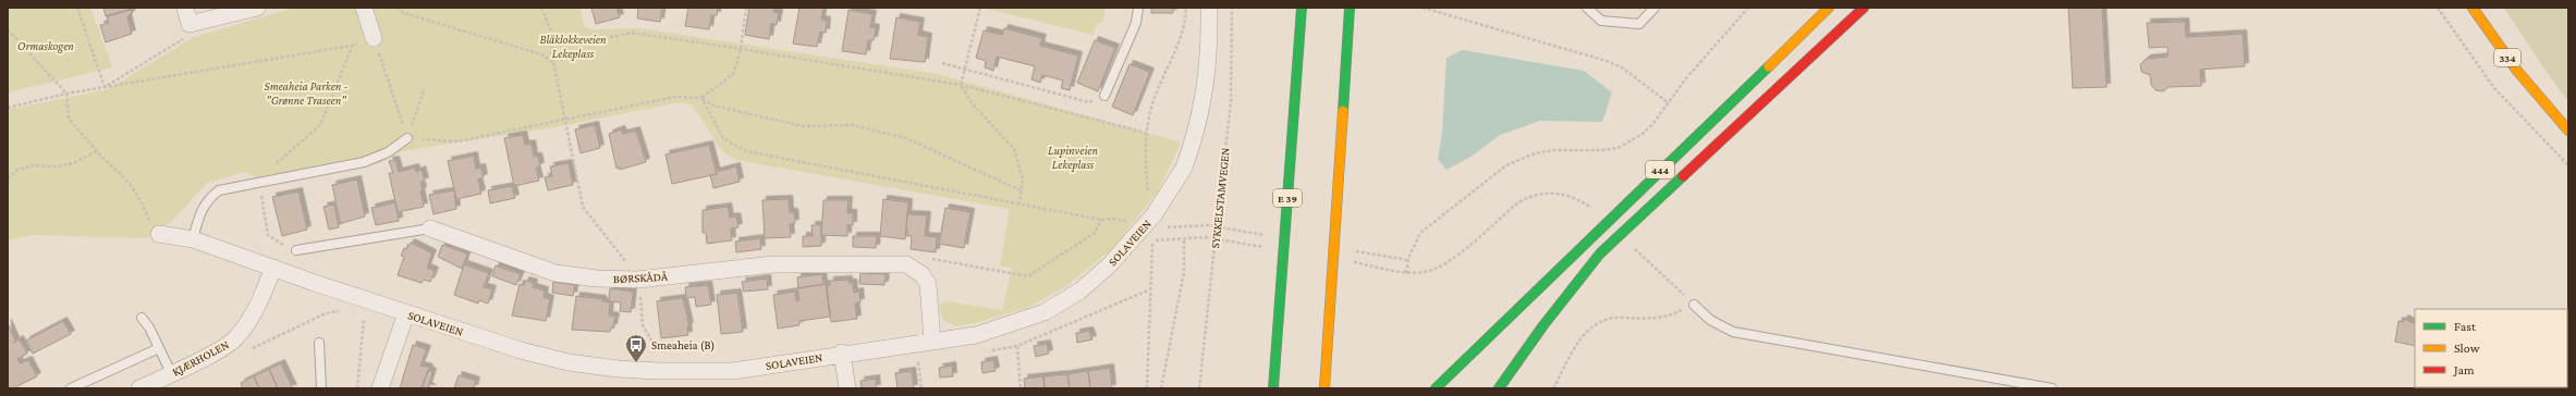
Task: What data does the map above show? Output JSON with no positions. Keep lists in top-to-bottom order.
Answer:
{
  "streets": {
    "main road": ["334", "444", "E 39"],
    "street": ["SOLAVEIEN", "BØRSKÅDÅ", "KJÆRHOLEN"],
    "path": ["SYKKELSTAMVEGEN"]
  },
  "crossings": [
    ["SOLAVEIEN", "KJÆRHOLEN"]
  ],
  "parks": [
    "Blåklokkeveien Lekeplass",
    "Ormaskogen",
    "Smeaheia Parken - \"Grønne Traseen\"",
    "Lupinveien Lekeplass"
  ],
  "places": {
    "bus stop": ["Smeaheia (B)"]
  },
  "legend": ["Fast", "Slow", "Jam"]
}
